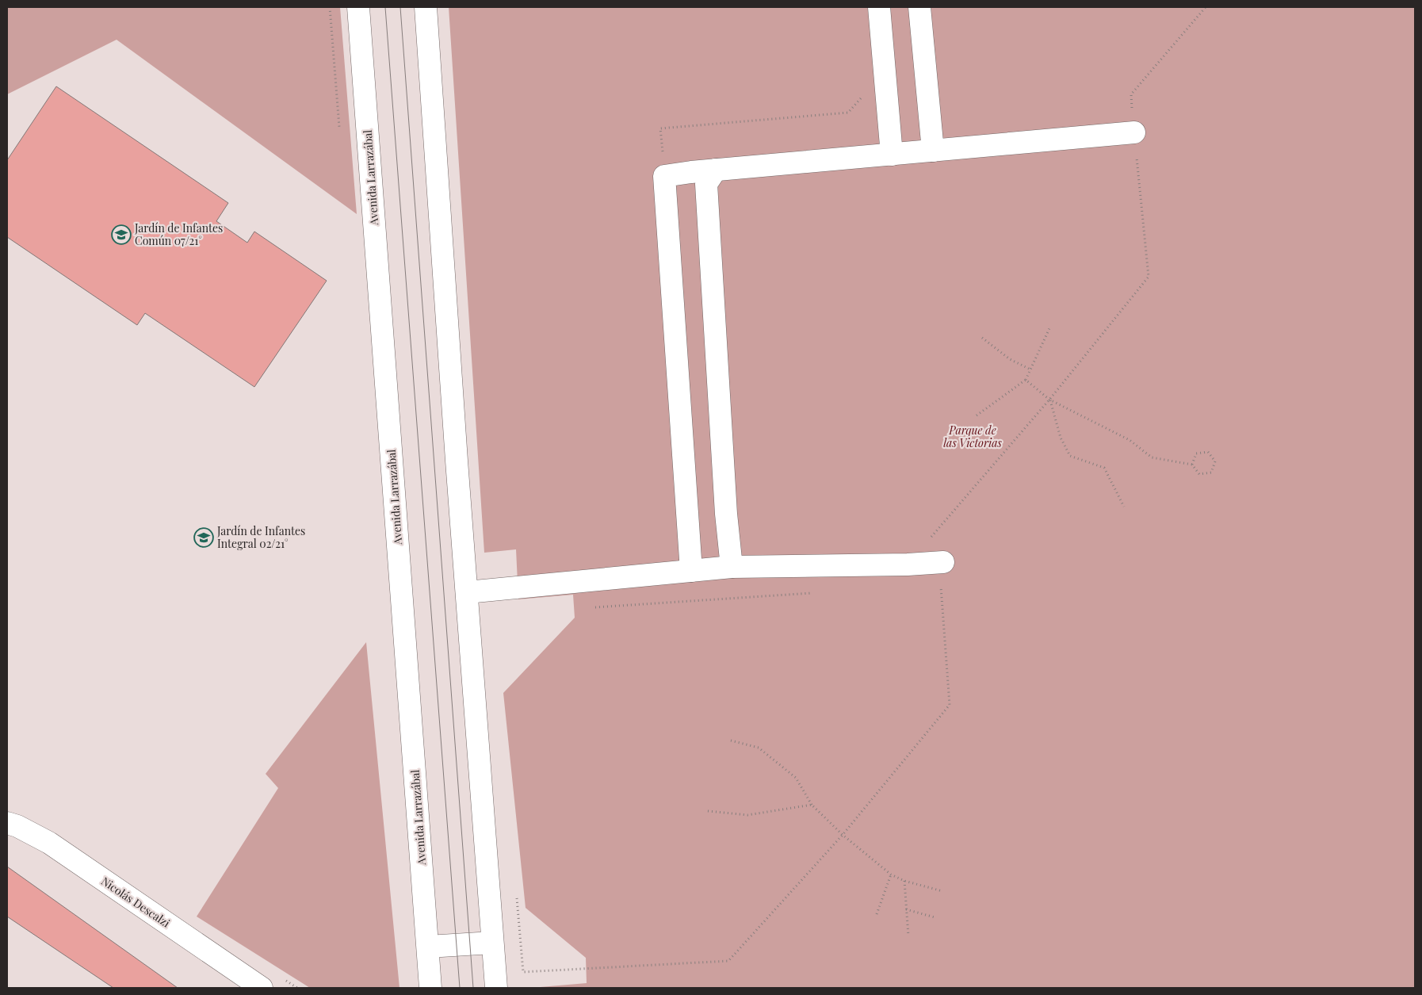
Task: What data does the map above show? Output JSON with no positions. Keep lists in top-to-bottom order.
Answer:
{
  "streets": {
    "main road": ["Avenida Larrazábal", "Nicolás Descalzi"]
  },
  "parks": ["Parque de las Victorias"],
  "places": {
    "school or university": ["Jardín de Infantes Común 07/21°", "Jardín de Infantes Integral 02/21°"]
  }
}
